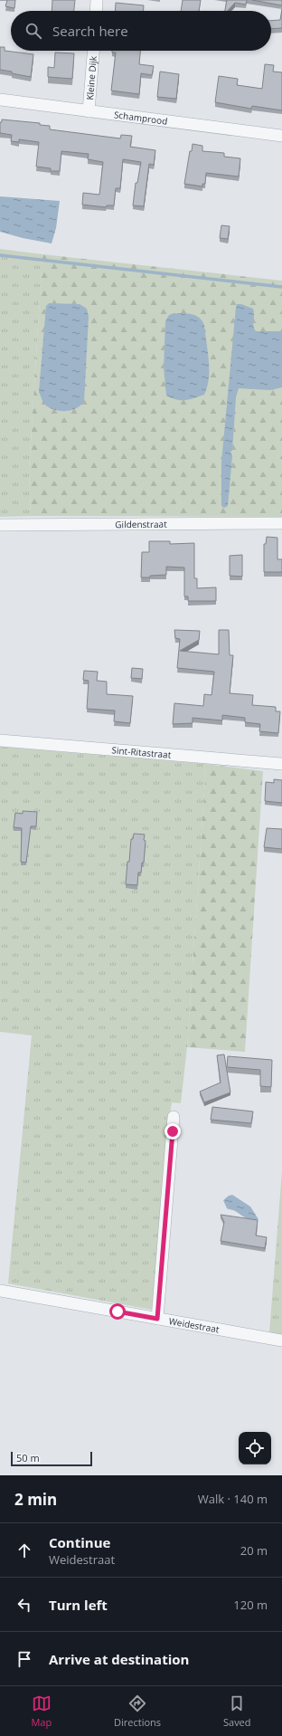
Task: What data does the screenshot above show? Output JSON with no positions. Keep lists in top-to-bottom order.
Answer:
{
  "streets": {
    "street": [
      "Kleine Dijk",
      "Schamprood",
      "Gildenstraat",
      "Sint-Ritastraat",
      "Weidestraat"
    ]
  },
  "crossings": [
    ["Kleine Dijk", "Schamprood"]
  ],
  "scale_bar": "50 m",
  "page": {
    "search": "Search here",
    "scale": "50 m",
    "heading": ["2 min", "Walk · 140 m"],
    "list": [
      ["Continue", "Weidestraat", "20 m"],
      ["Turn left", "120 m"],
      "Arrive at destination"
    ],
    "nav": ["Map", "Directions", "Saved"]
  }
}
